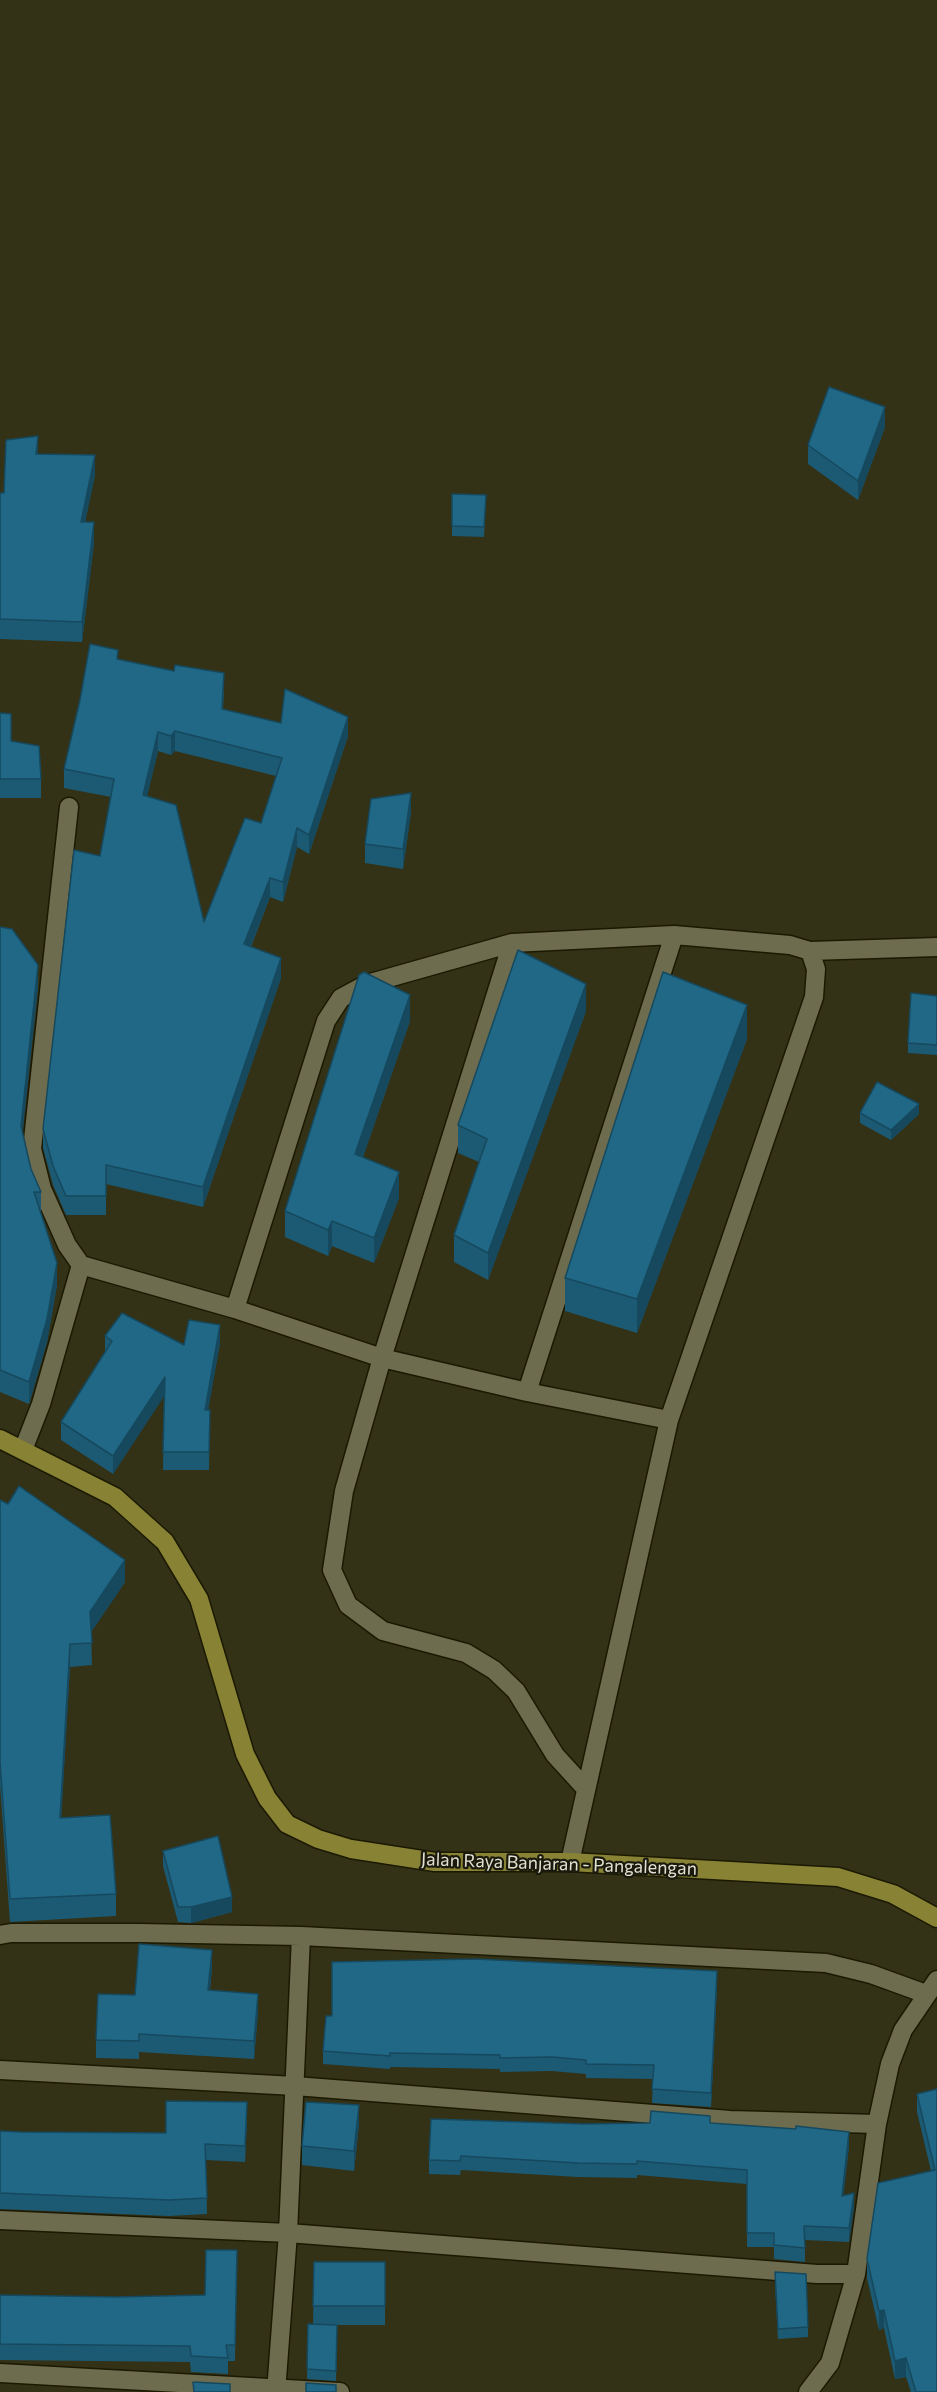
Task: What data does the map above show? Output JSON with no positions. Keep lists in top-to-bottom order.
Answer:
{
  "streets": {
    "main road": ["Jalan Raya Banjaran - Pangalengan"]
  }
}
